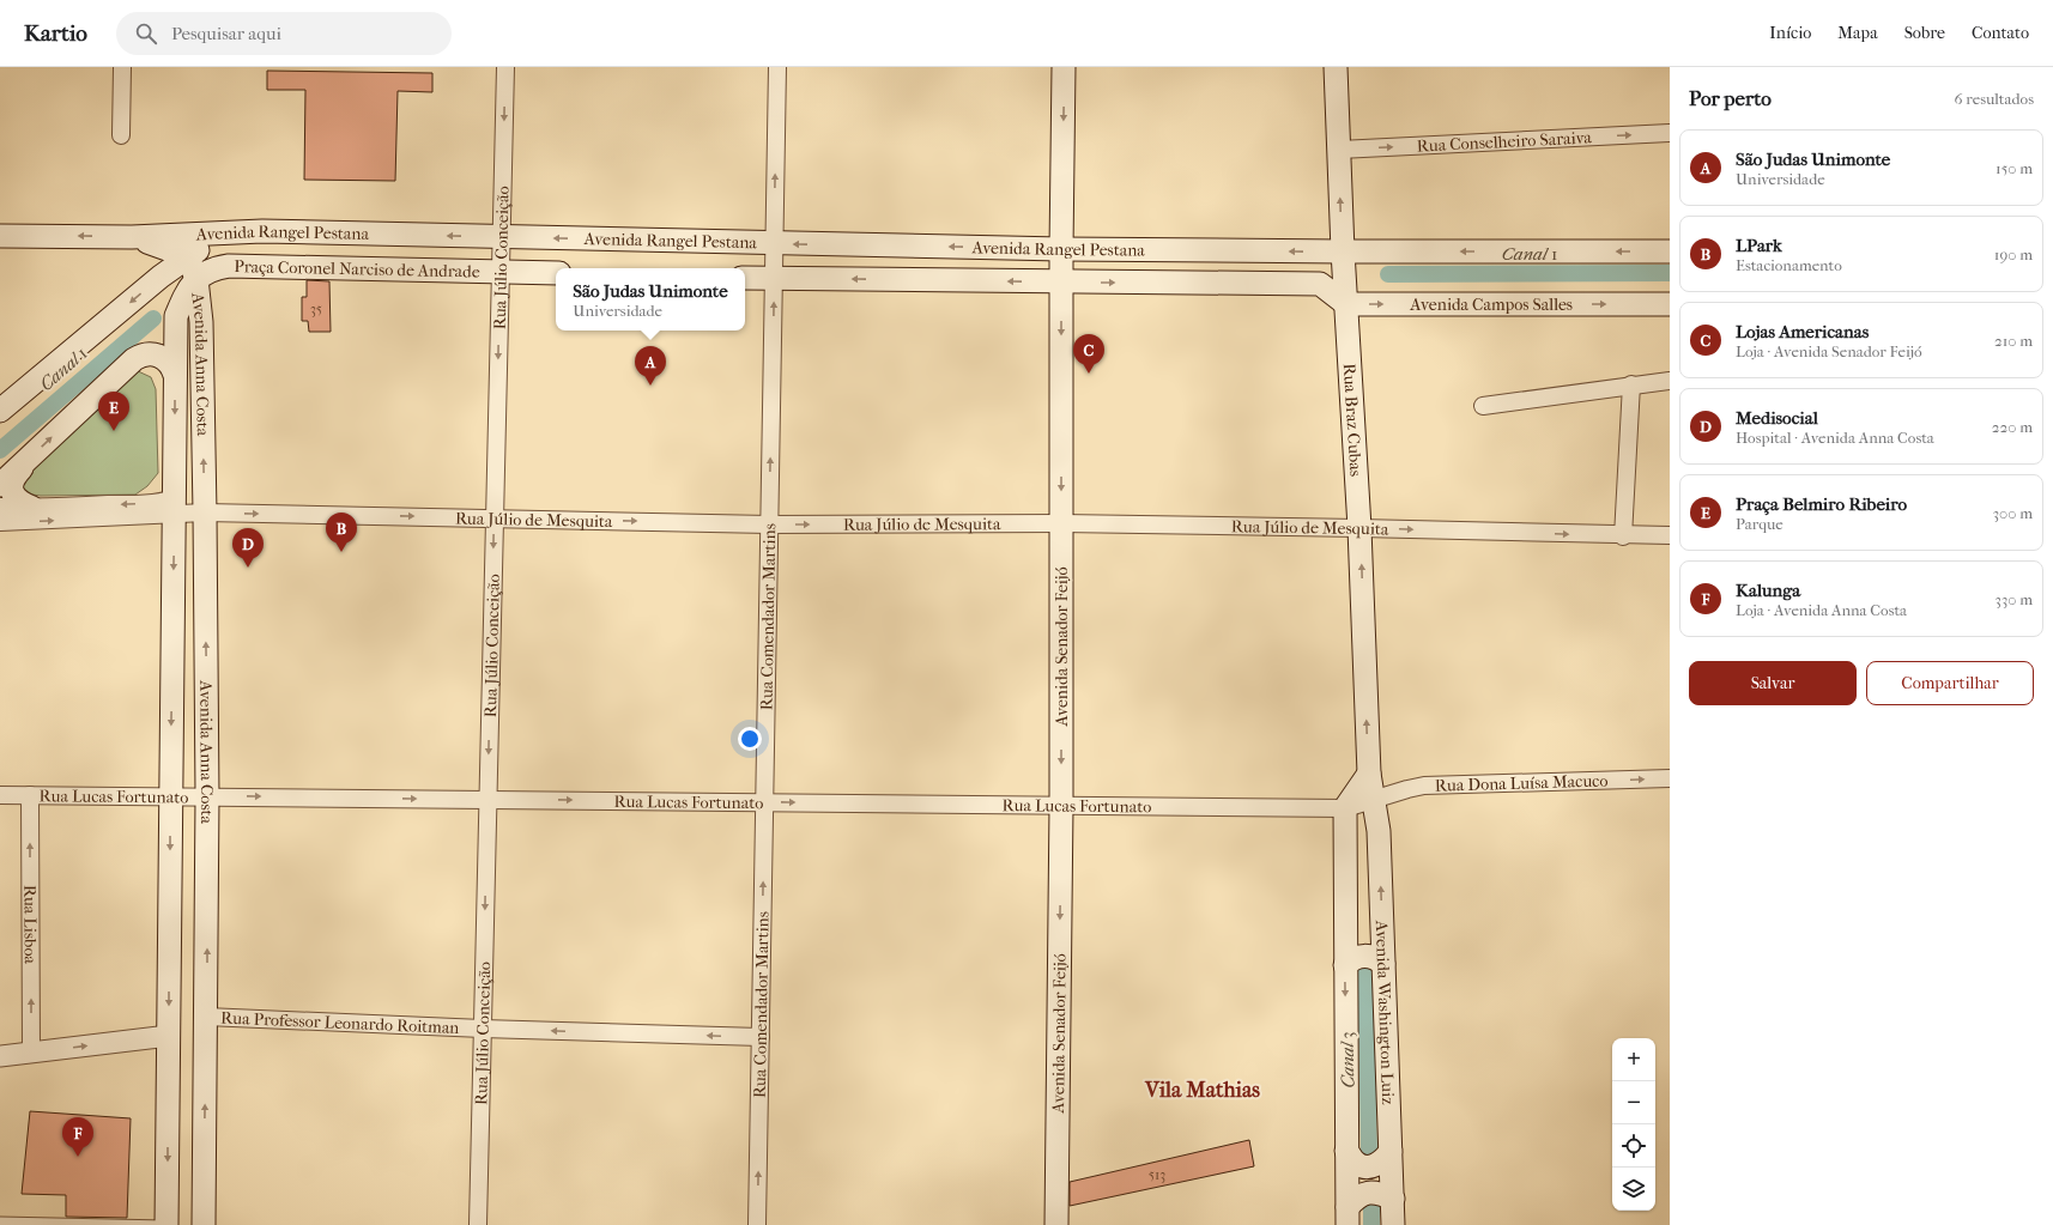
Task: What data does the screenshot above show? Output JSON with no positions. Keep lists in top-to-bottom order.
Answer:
{
  "streets": {
    "main road": [
      "Avenida Rangel Pestana",
      "Praça Coronel Narciso de Andrade",
      "Avenida Campos Salles",
      "Avenida Anna Costa",
      "Rua Braz Cubas",
      "Avenida Senador Feijó",
      "Avenida Washington Luiz"
    ],
    "street": [
      "Rua Conselheiro Saraiva",
      "Rua Júlio Conceição",
      "Rua Júlio de Mesquita",
      "Rua Comendador Martins",
      "Rua Dona Luísa Macuco",
      "Rua Lucas Fortunato",
      "Rua Lisboa",
      "Rua Professor Leonardo Roitman"
    ]
  },
  "crossings": [
    ["Rua Conselheiro Saraiva", "Rua Braz Cubas"],
    ["Avenida Rangel Pestana", "Rua Júlio Conceição"],
    ["Avenida Rangel Pestana", "Avenida Campos Salles"],
    ["Avenida Rangel Pestana", "Rua Braz Cubas"],
    ["Avenida Rangel Pestana", "Rua Comendador Martins"],
    ["Avenida Rangel Pestana", "Avenida Senador Feijó"],
    ["Rua Júlio Conceição", "Praça Coronel Narciso de Andrade"],
    ["Rua Júlio Conceição", "Rua Júlio de Mesquita"],
    ["Rua Júlio Conceição", "Rua Lucas Fortunato"],
    ["Rua Júlio Conceição", "Rua Professor Leonardo Roitman"],
    ["Praça Coronel Narciso de Andrade", "Avenida Anna Costa"],
    ["Avenida Campos Salles", "Rua Braz Cubas"],
    ["Avenida Anna Costa", "Rua Júlio de Mesquita"],
    ["Avenida Anna Costa", "Rua Lucas Fortunato"],
    ["Avenida Anna Costa", "Rua Professor Leonardo Roitman"],
    ["Rua Braz Cubas", "Rua Júlio de Mesquita"],
    ["Rua Braz Cubas", "Rua Dona Luísa Macuco"],
    ["Rua Braz Cubas", "Rua Lucas Fortunato"],
    ["Rua Braz Cubas", "Avenida Washington Luiz"],
    ["Rua Júlio de Mesquita", "Rua Comendador Martins"],
    ["Rua Júlio de Mesquita", "Avenida Senador Feijó"],
    ["Rua Comendador Martins", "Rua Lucas Fortunato"],
    ["Rua Comendador Martins", "Rua Professor Leonardo Roitman"],
    ["Avenida Senador Feijó", "Rua Lucas Fortunato"],
    ["Rua Dona Luísa Macuco", "Rua Lucas Fortunato"],
    ["Rua Dona Luísa Macuco", "Avenida Washington Luiz"],
    ["Rua Lucas Fortunato", "Rua Lisboa"],
    ["Rua Lucas Fortunato", "Avenida Washington Luiz"]
  ],
  "one_way": [
    "Rua Conselheiro Saraiva",
    "Rua Júlio Conceição",
    "Rua Braz Cubas",
    "Rua Júlio de Mesquita",
    "Rua Comendador Martins",
    "Avenida Senador Feijó",
    "Rua Dona Luísa Macuco",
    "Rua Lucas Fortunato",
    "Rua Lisboa",
    "Rua Professor Leonardo Roitman"
  ],
  "districts": ["Vila Mathias"],
  "water": ["Canal 1", "Canal 3"],
  "house_numbers": ["35", "513"],
  "page": {
    "header": "Kartio",
    "search": "Pesquisar aqui",
    "nav": [
      "Início",
      "Mapa",
      "Sobre",
      "Contato"
    ],
    "heading": ["Por perto", "6 resultados"],
    "list": [
      {
        "mark": "A",
        "name": "São Judas Unimonte",
        "note": "Universidade",
        "value": "150 m"
      },
      {
        "mark": "B",
        "name": "LPark",
        "note": "Estacionamento",
        "value": "190 m"
      },
      {
        "mark": "C",
        "name": "Lojas Americanas",
        "note": "Loja · Avenida Senador Feijó",
        "value": "210 m"
      },
      {
        "mark": "D",
        "name": "Medisocial",
        "note": "Hospital · Avenida Anna Costa",
        "value": "220 m"
      },
      {
        "mark": "E",
        "name": "Praça Belmiro Ribeiro",
        "note": "Parque",
        "value": "300 m"
      },
      {
        "mark": "F",
        "name": "Kalunga",
        "note": "Loja · Avenida Anna Costa",
        "value": "330 m"
      }
    ],
    "popup": ["São Judas Unimonte", "Universidade"],
    "pins": [
      "C",
      "A",
      "E",
      "B",
      "D",
      "F"
    ],
    "buttons": ["Salvar", "Compartilhar"],
    "map_buttons": ["+", "−"]
  }
}
